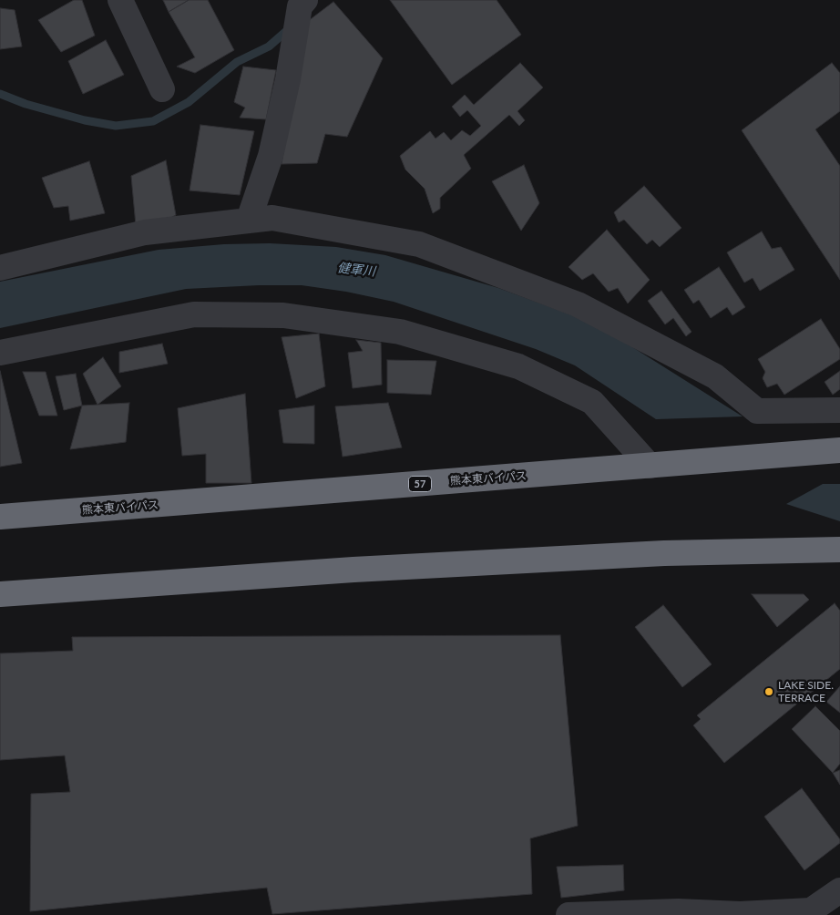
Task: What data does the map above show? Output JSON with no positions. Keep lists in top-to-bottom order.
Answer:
{
  "streets": {
    "highway": ["熊本東バイパス", "57"]
  },
  "water": ["健軍川"],
  "places": ["LAKE SIDE. TERRACE"]
}
